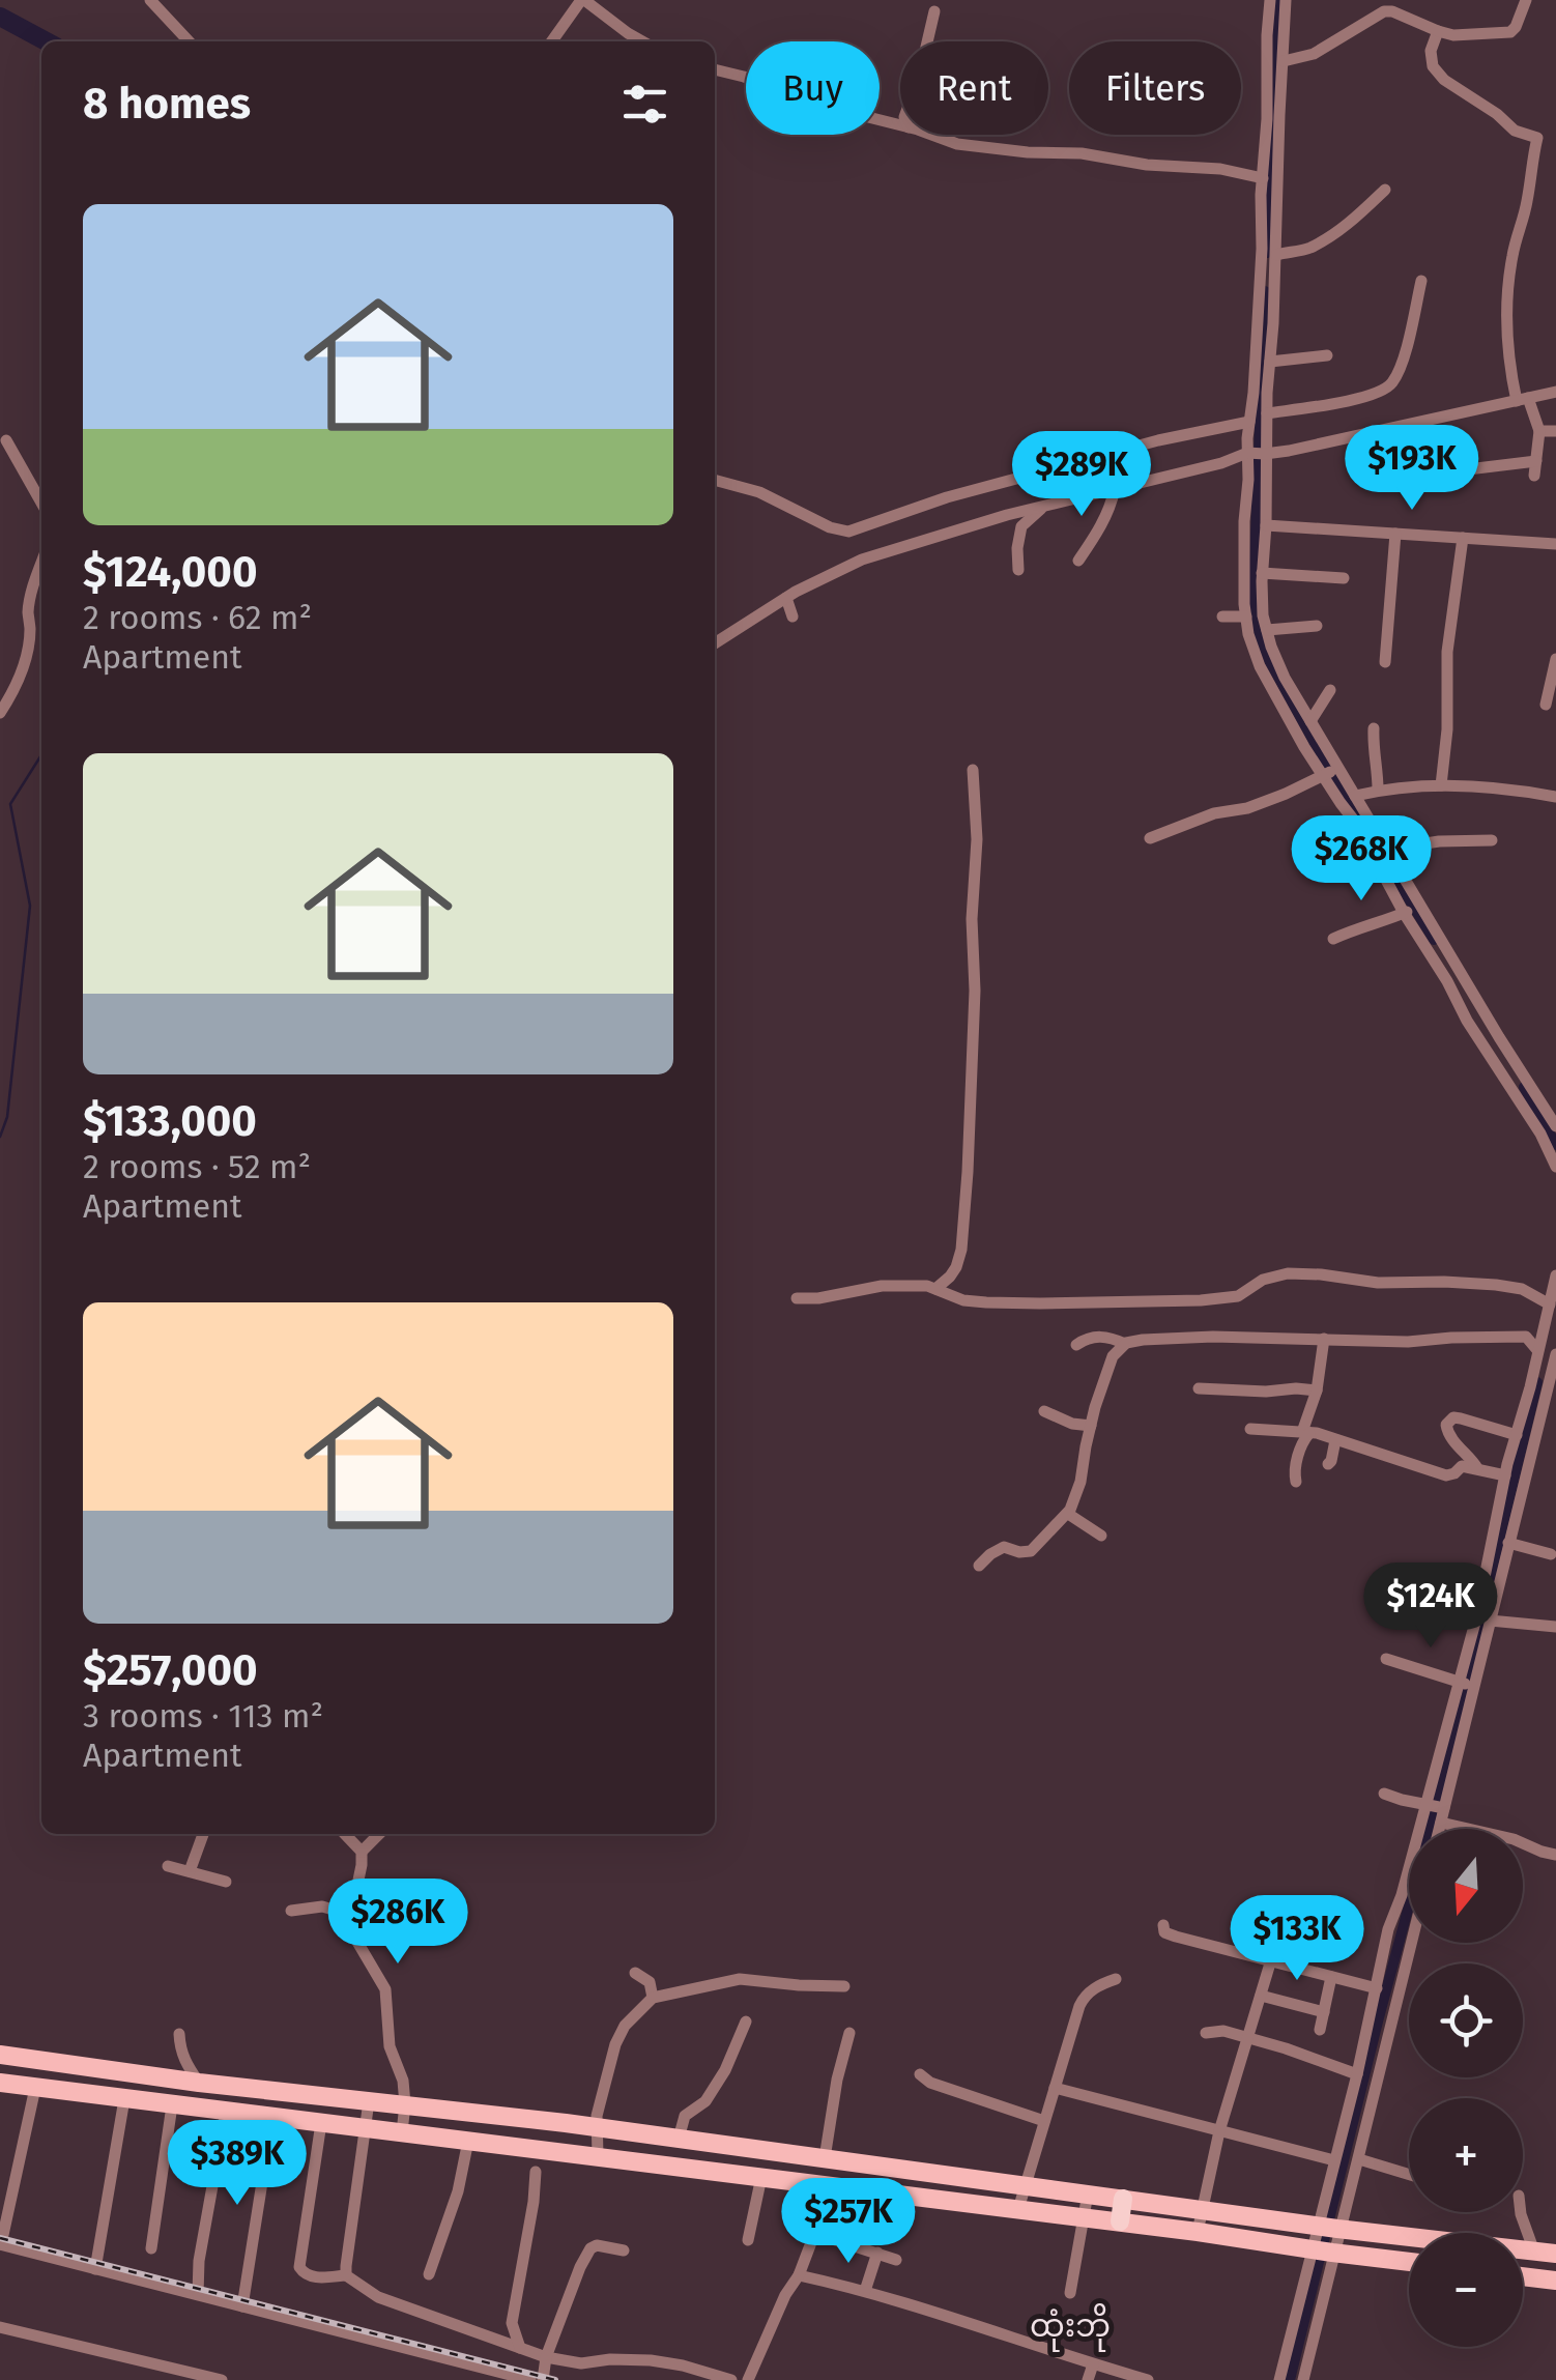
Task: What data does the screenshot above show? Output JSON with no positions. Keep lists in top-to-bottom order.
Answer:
{
  "districts": ["ထုံးဘို"],
  "north": "bottom",
  "page": {
    "chip": ["Buy", "Rent", "Filters"],
    "heading": "8 homes",
    "list": [
      {
        "name": "$124,000",
        "note": "2 rooms · 62 m² · Apartment"
      },
      {
        "name": "$133,000",
        "note": "2 rooms · 52 m² · Apartment"
      },
      {
        "name": "$257,000",
        "note": "3 rooms · 113 m² · Apartment"
      }
    ],
    "price": [
      "$193K",
      "$289K",
      "$268K",
      "$124K",
      "$286K",
      "$133K",
      "$389K",
      "$257K"
    ],
    "map_buttons": ["+", "−"]
  }
}
